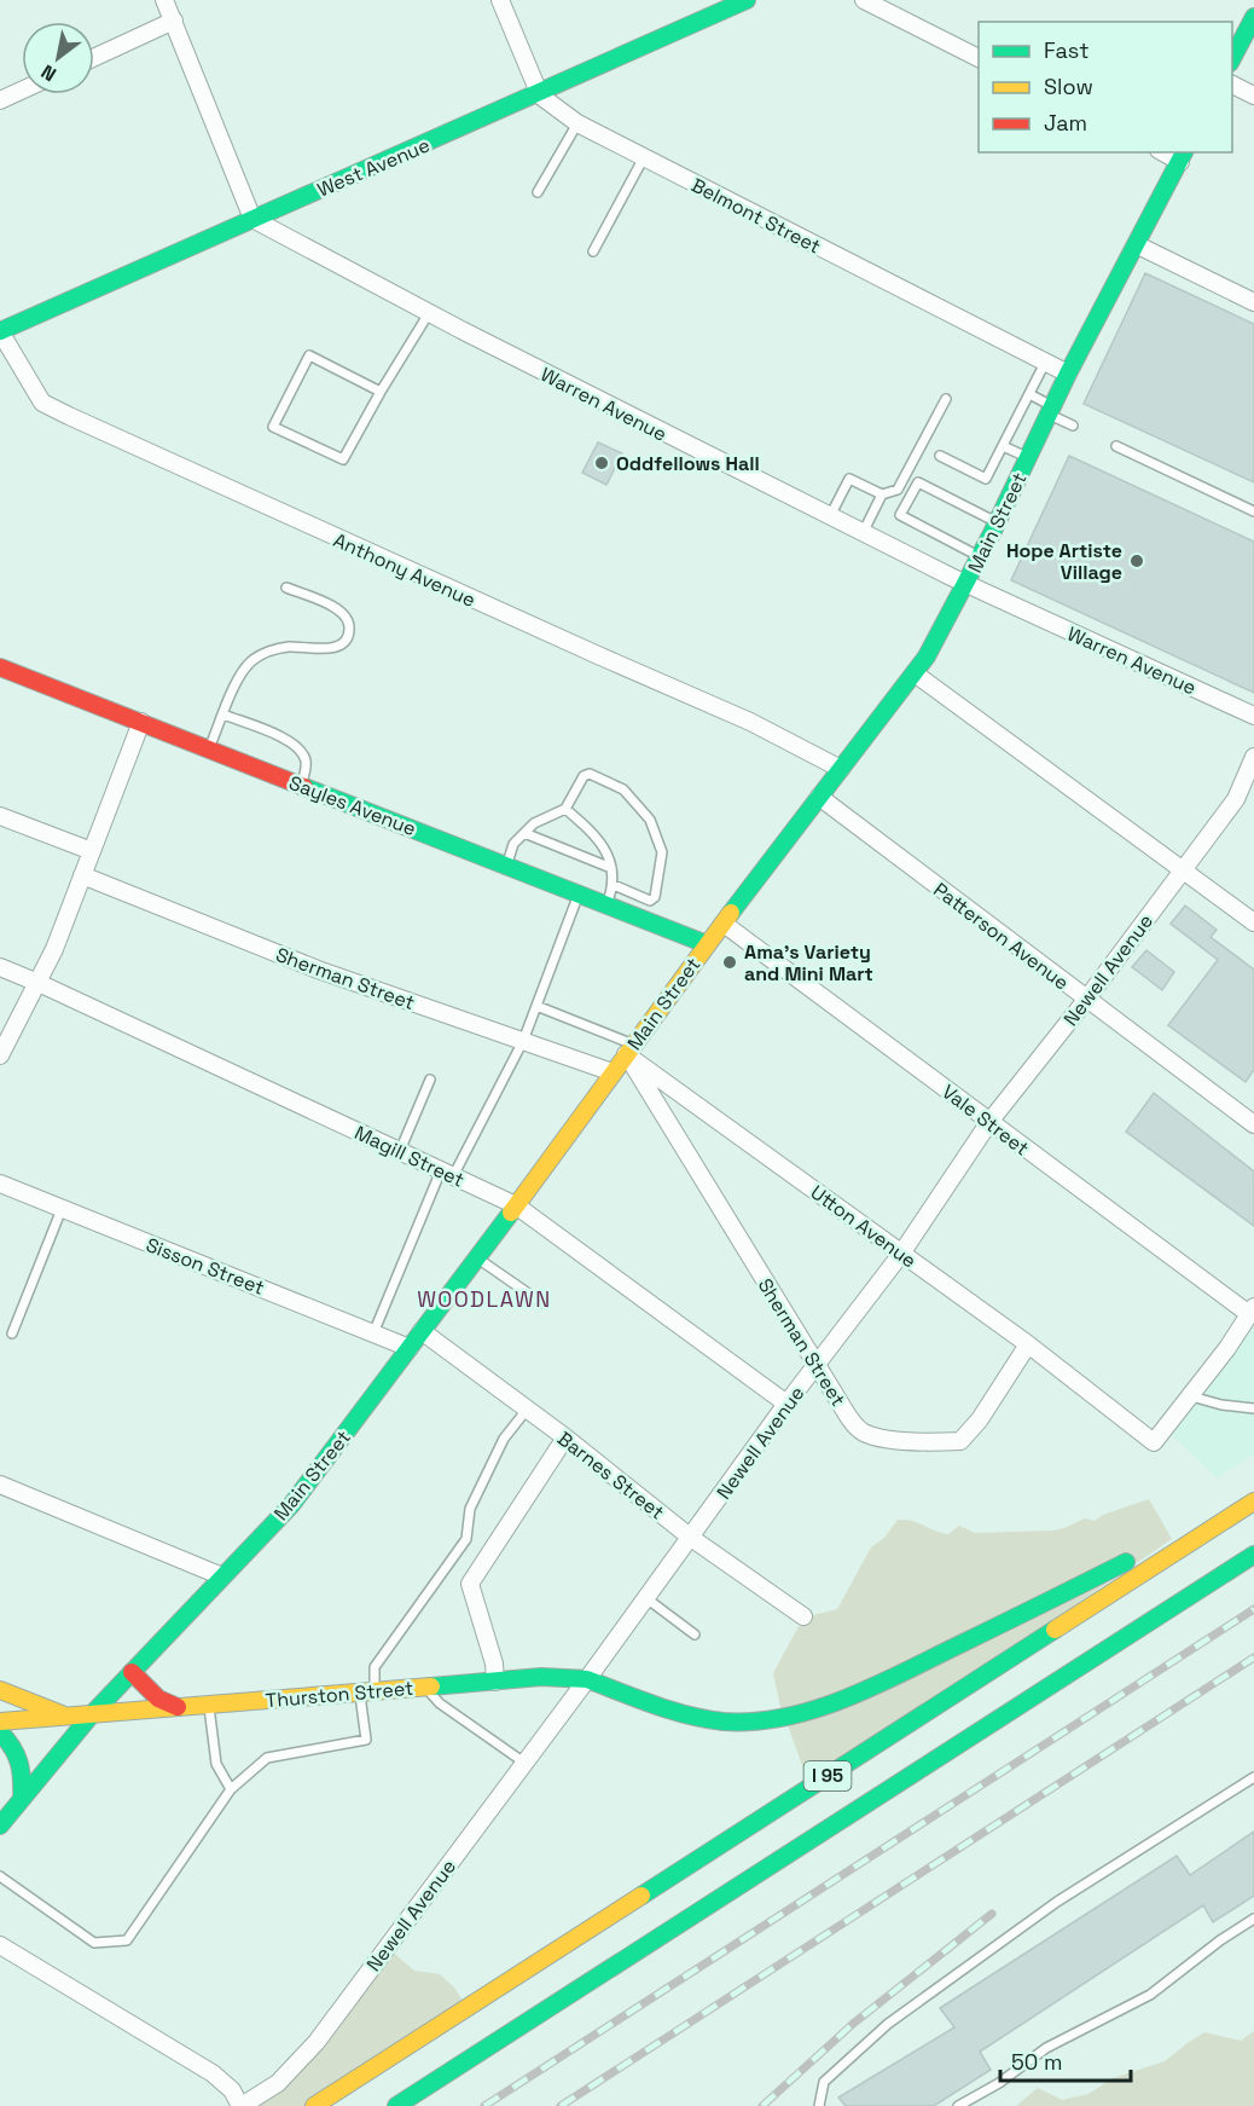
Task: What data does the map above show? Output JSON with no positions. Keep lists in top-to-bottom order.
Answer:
{
  "streets": {
    "main road": [
      "West Avenue",
      "Main Street",
      "Sayles Avenue",
      "Thurston Street",
      "I 95"
    ],
    "street": [
      "Belmont Street",
      "Warren Avenue",
      "Anthony Avenue",
      "Patterson Avenue",
      "Newell Avenue",
      "Sherman Street",
      "Vale Street",
      "Magill Street",
      "Utton Avenue",
      "Sisson Street",
      "Barnes Street"
    ]
  },
  "crossings": [
    ["West Avenue", "Belmont Street"],
    ["West Avenue", "Warren Avenue"],
    ["West Avenue", "Anthony Avenue"],
    ["Belmont Street", "Main Street"],
    ["Warren Avenue", "Main Street"],
    ["Main Street", "Anthony Avenue"],
    ["Main Street", "Sayles Avenue"],
    ["Main Street", "Patterson Avenue"],
    ["Main Street", "Sherman Street"],
    ["Main Street", "Vale Street"],
    ["Main Street", "Magill Street"],
    ["Main Street", "Utton Avenue"],
    ["Main Street", "Sisson Street"],
    ["Main Street", "Barnes Street"],
    ["Main Street", "Thurston Street"],
    ["Patterson Avenue", "Newell Avenue"],
    ["Newell Avenue", "Sherman Street"],
    ["Newell Avenue", "Vale Street"],
    ["Newell Avenue", "Magill Street"],
    ["Newell Avenue", "Utton Avenue"],
    ["Newell Avenue", "Barnes Street"],
    ["Newell Avenue", "Thurston Street"],
    ["Sherman Street", "Utton Avenue"]
  ],
  "districts": ["WOODLAWN"],
  "places": ["Oddfellows Hall", "Hope Artiste Village", "Ama's Variety and Mini Mart"],
  "legend": ["Fast", "Slow", "Jam"],
  "scale_bar": "50 m",
  "north": "bottom left"
}
